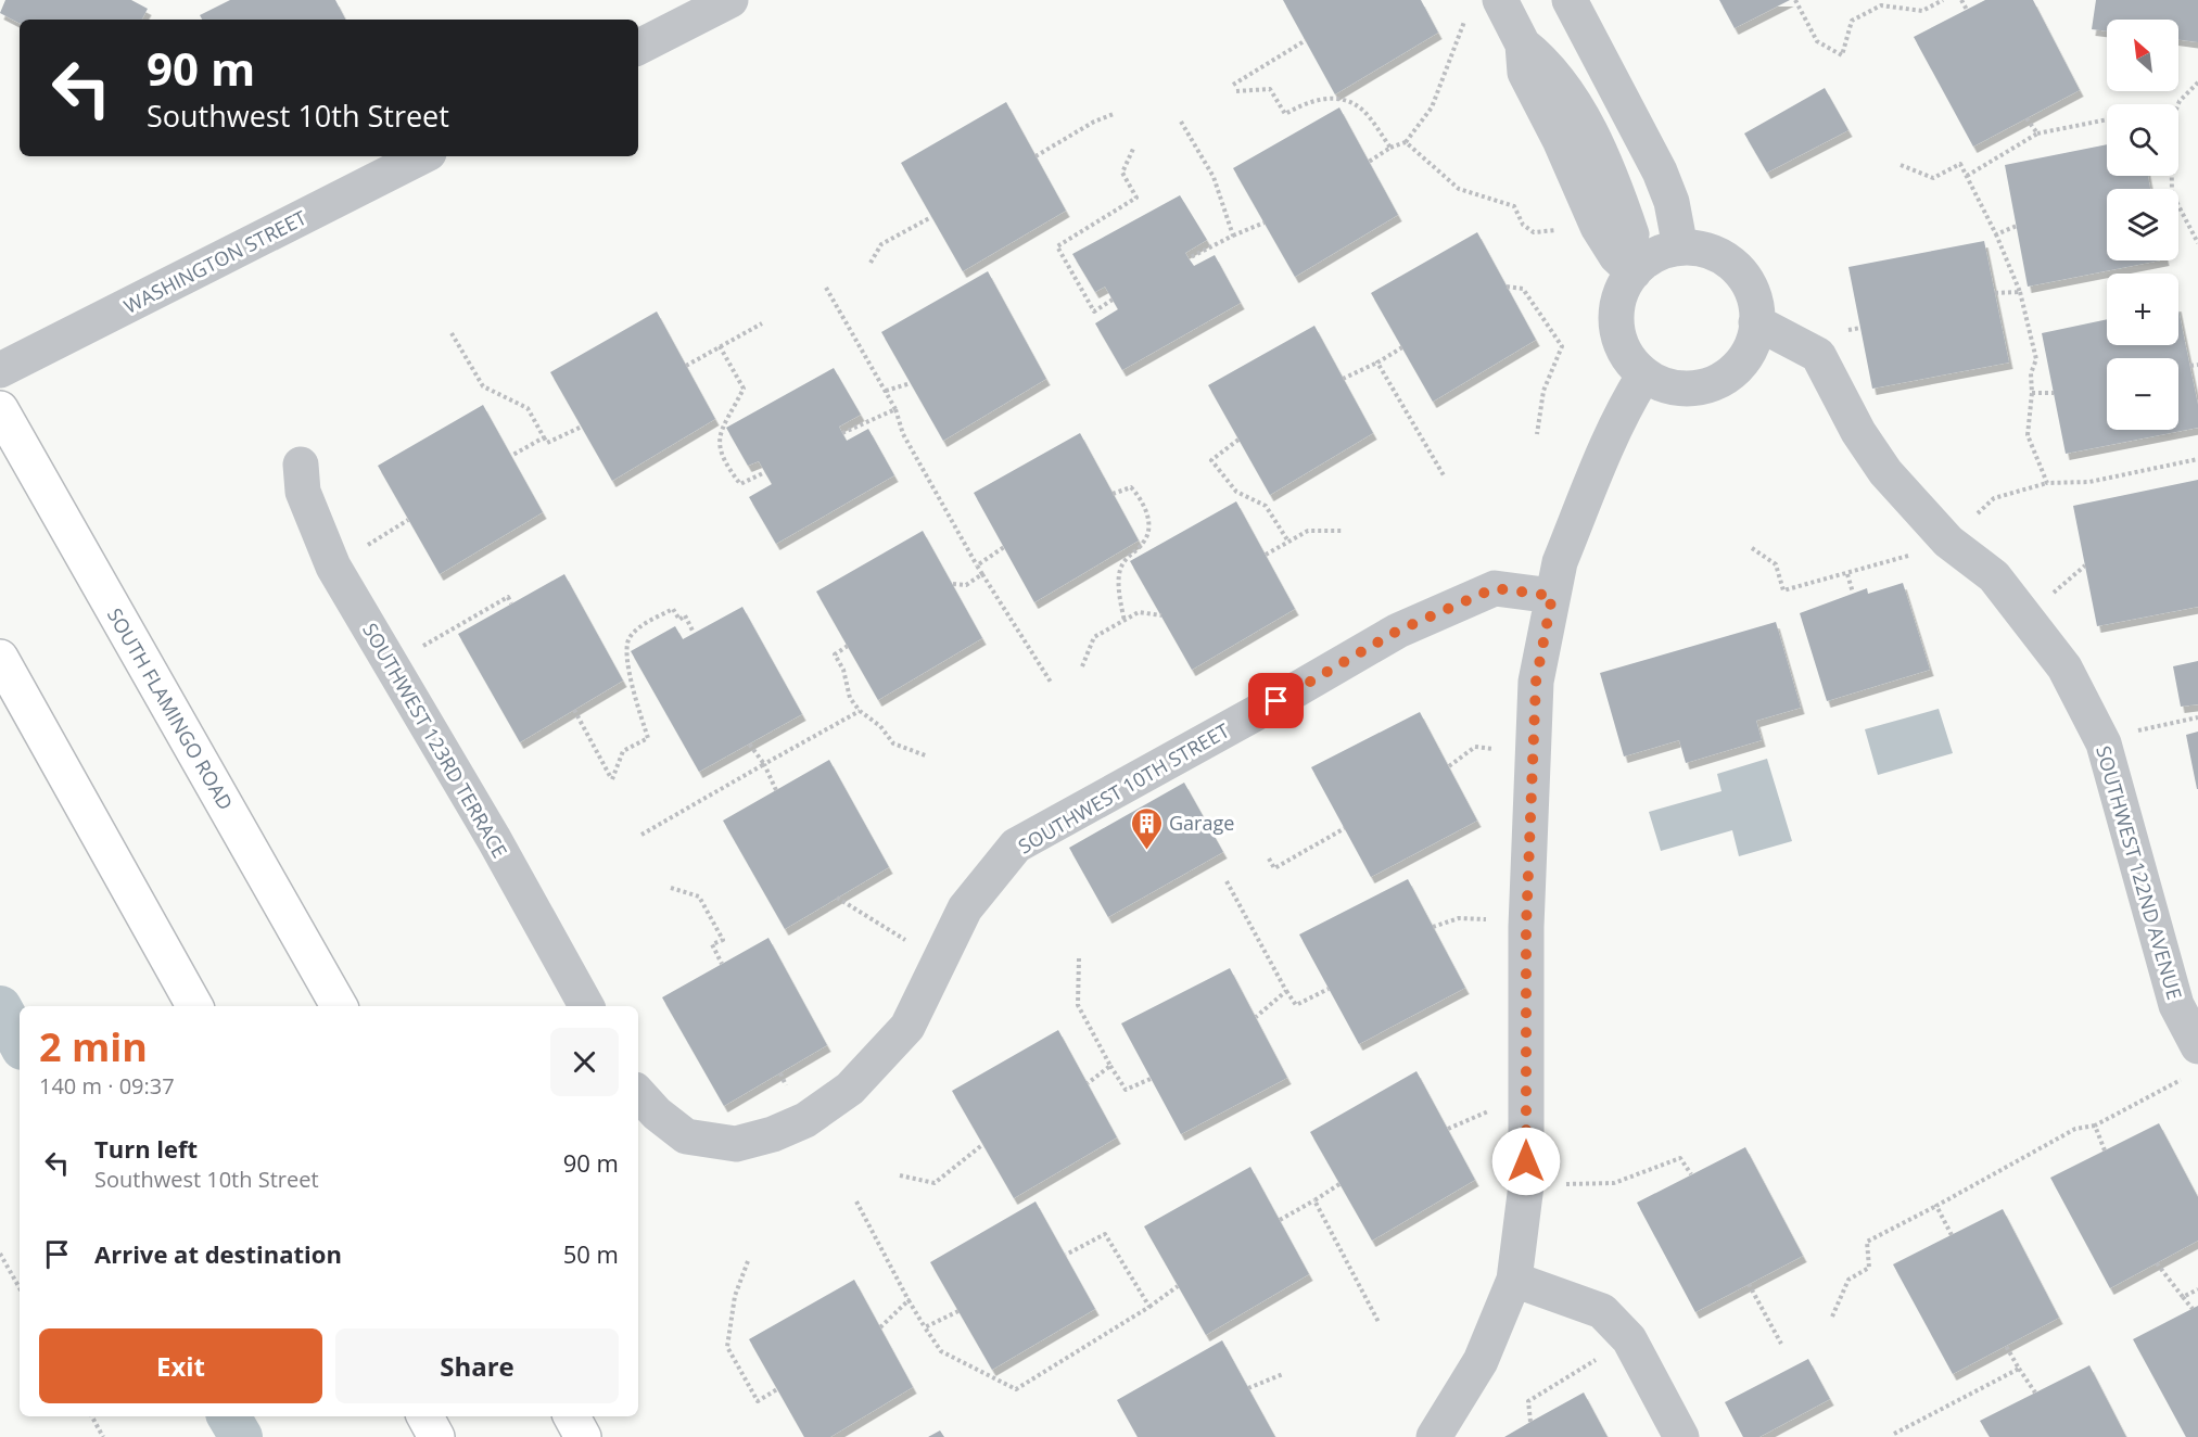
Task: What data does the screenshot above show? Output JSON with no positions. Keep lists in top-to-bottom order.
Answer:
{
  "streets": {
    "highway": ["SOUTH FLAMINGO ROAD"],
    "street": [
      "WASHINGTON STREET",
      "SOUTHWEST 123RD TERRACE",
      "SOUTHWEST 10TH STREET",
      "SOUTHWEST 122ND AVENUE"
    ]
  },
  "places": {
    "building": ["Garage"]
  },
  "north": "top left",
  "page": {
    "map_buttons": ["+", "−"],
    "turn": ["90 m", "Southwest 10th Street"],
    "heading": ["2 min", "140 m · 09:37"],
    "list": [
      {
        "name": "Turn left",
        "note": "Southwest 10th Street",
        "value": "90 m"
      },
      {
        "name": "Arrive at destination",
        "value": "50 m"
      }
    ],
    "buttons": ["Exit", "Share"]
  }
}
